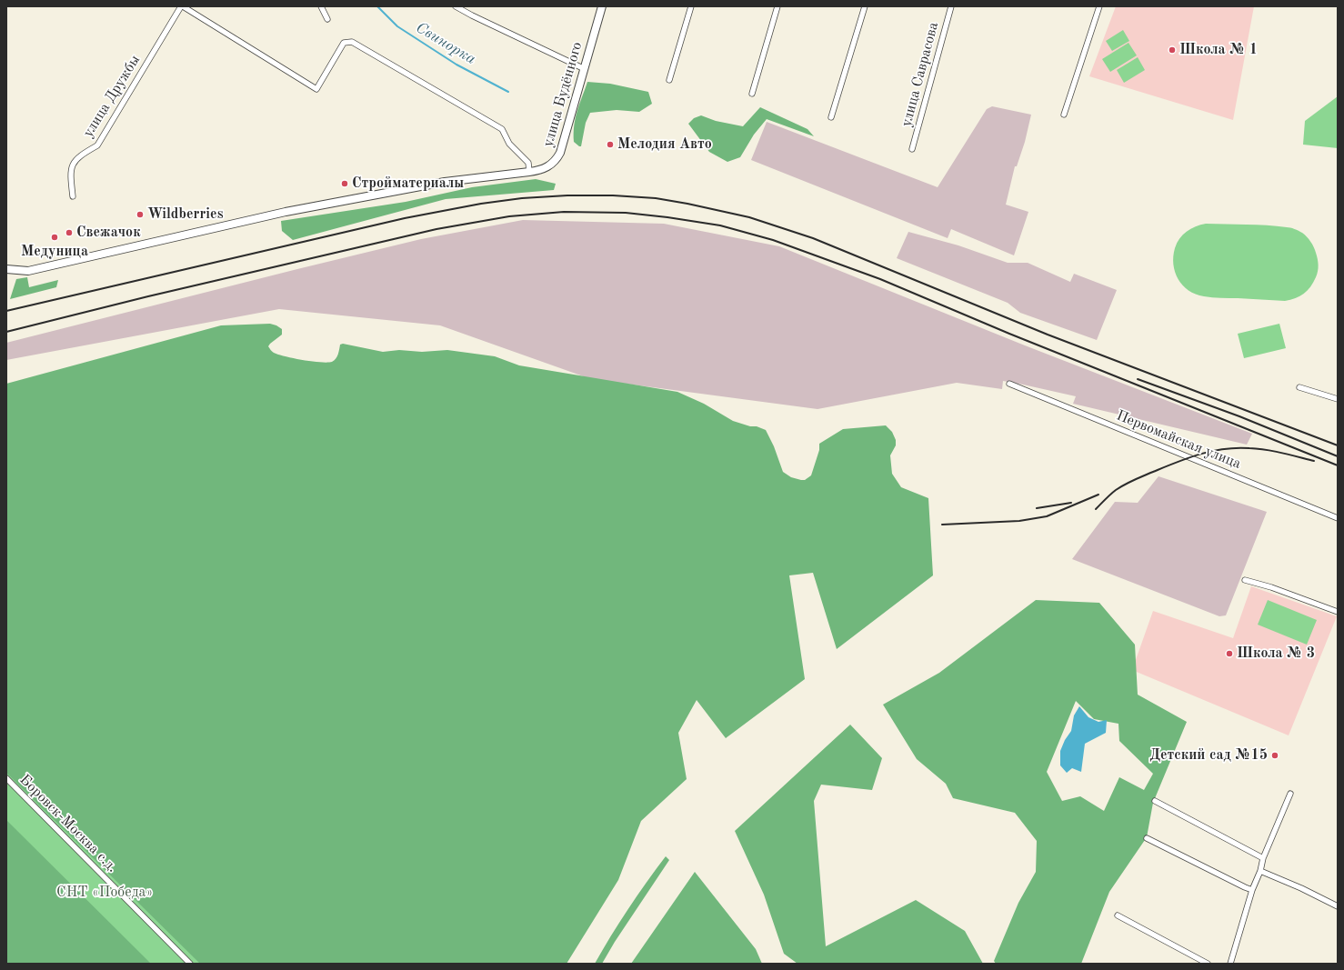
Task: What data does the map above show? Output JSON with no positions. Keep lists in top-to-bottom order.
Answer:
{
  "streets": {
    "main road": ["улица Будённого"],
    "street": [
      "улица Саврасова",
      "улица Дружбы",
      "Первомайская улица",
      "Боровск-Москва с.д."
    ]
  },
  "water": ["Свинорка"],
  "parks": ["СНТ «Победа»"],
  "places": [
    "Школа № 1",
    "Мелодия Авто",
    "Стройматериалы",
    "Wildberries",
    "Свежачок",
    "Медуница",
    "Школа № 3",
    "Детский сад №15"
  ]
}
